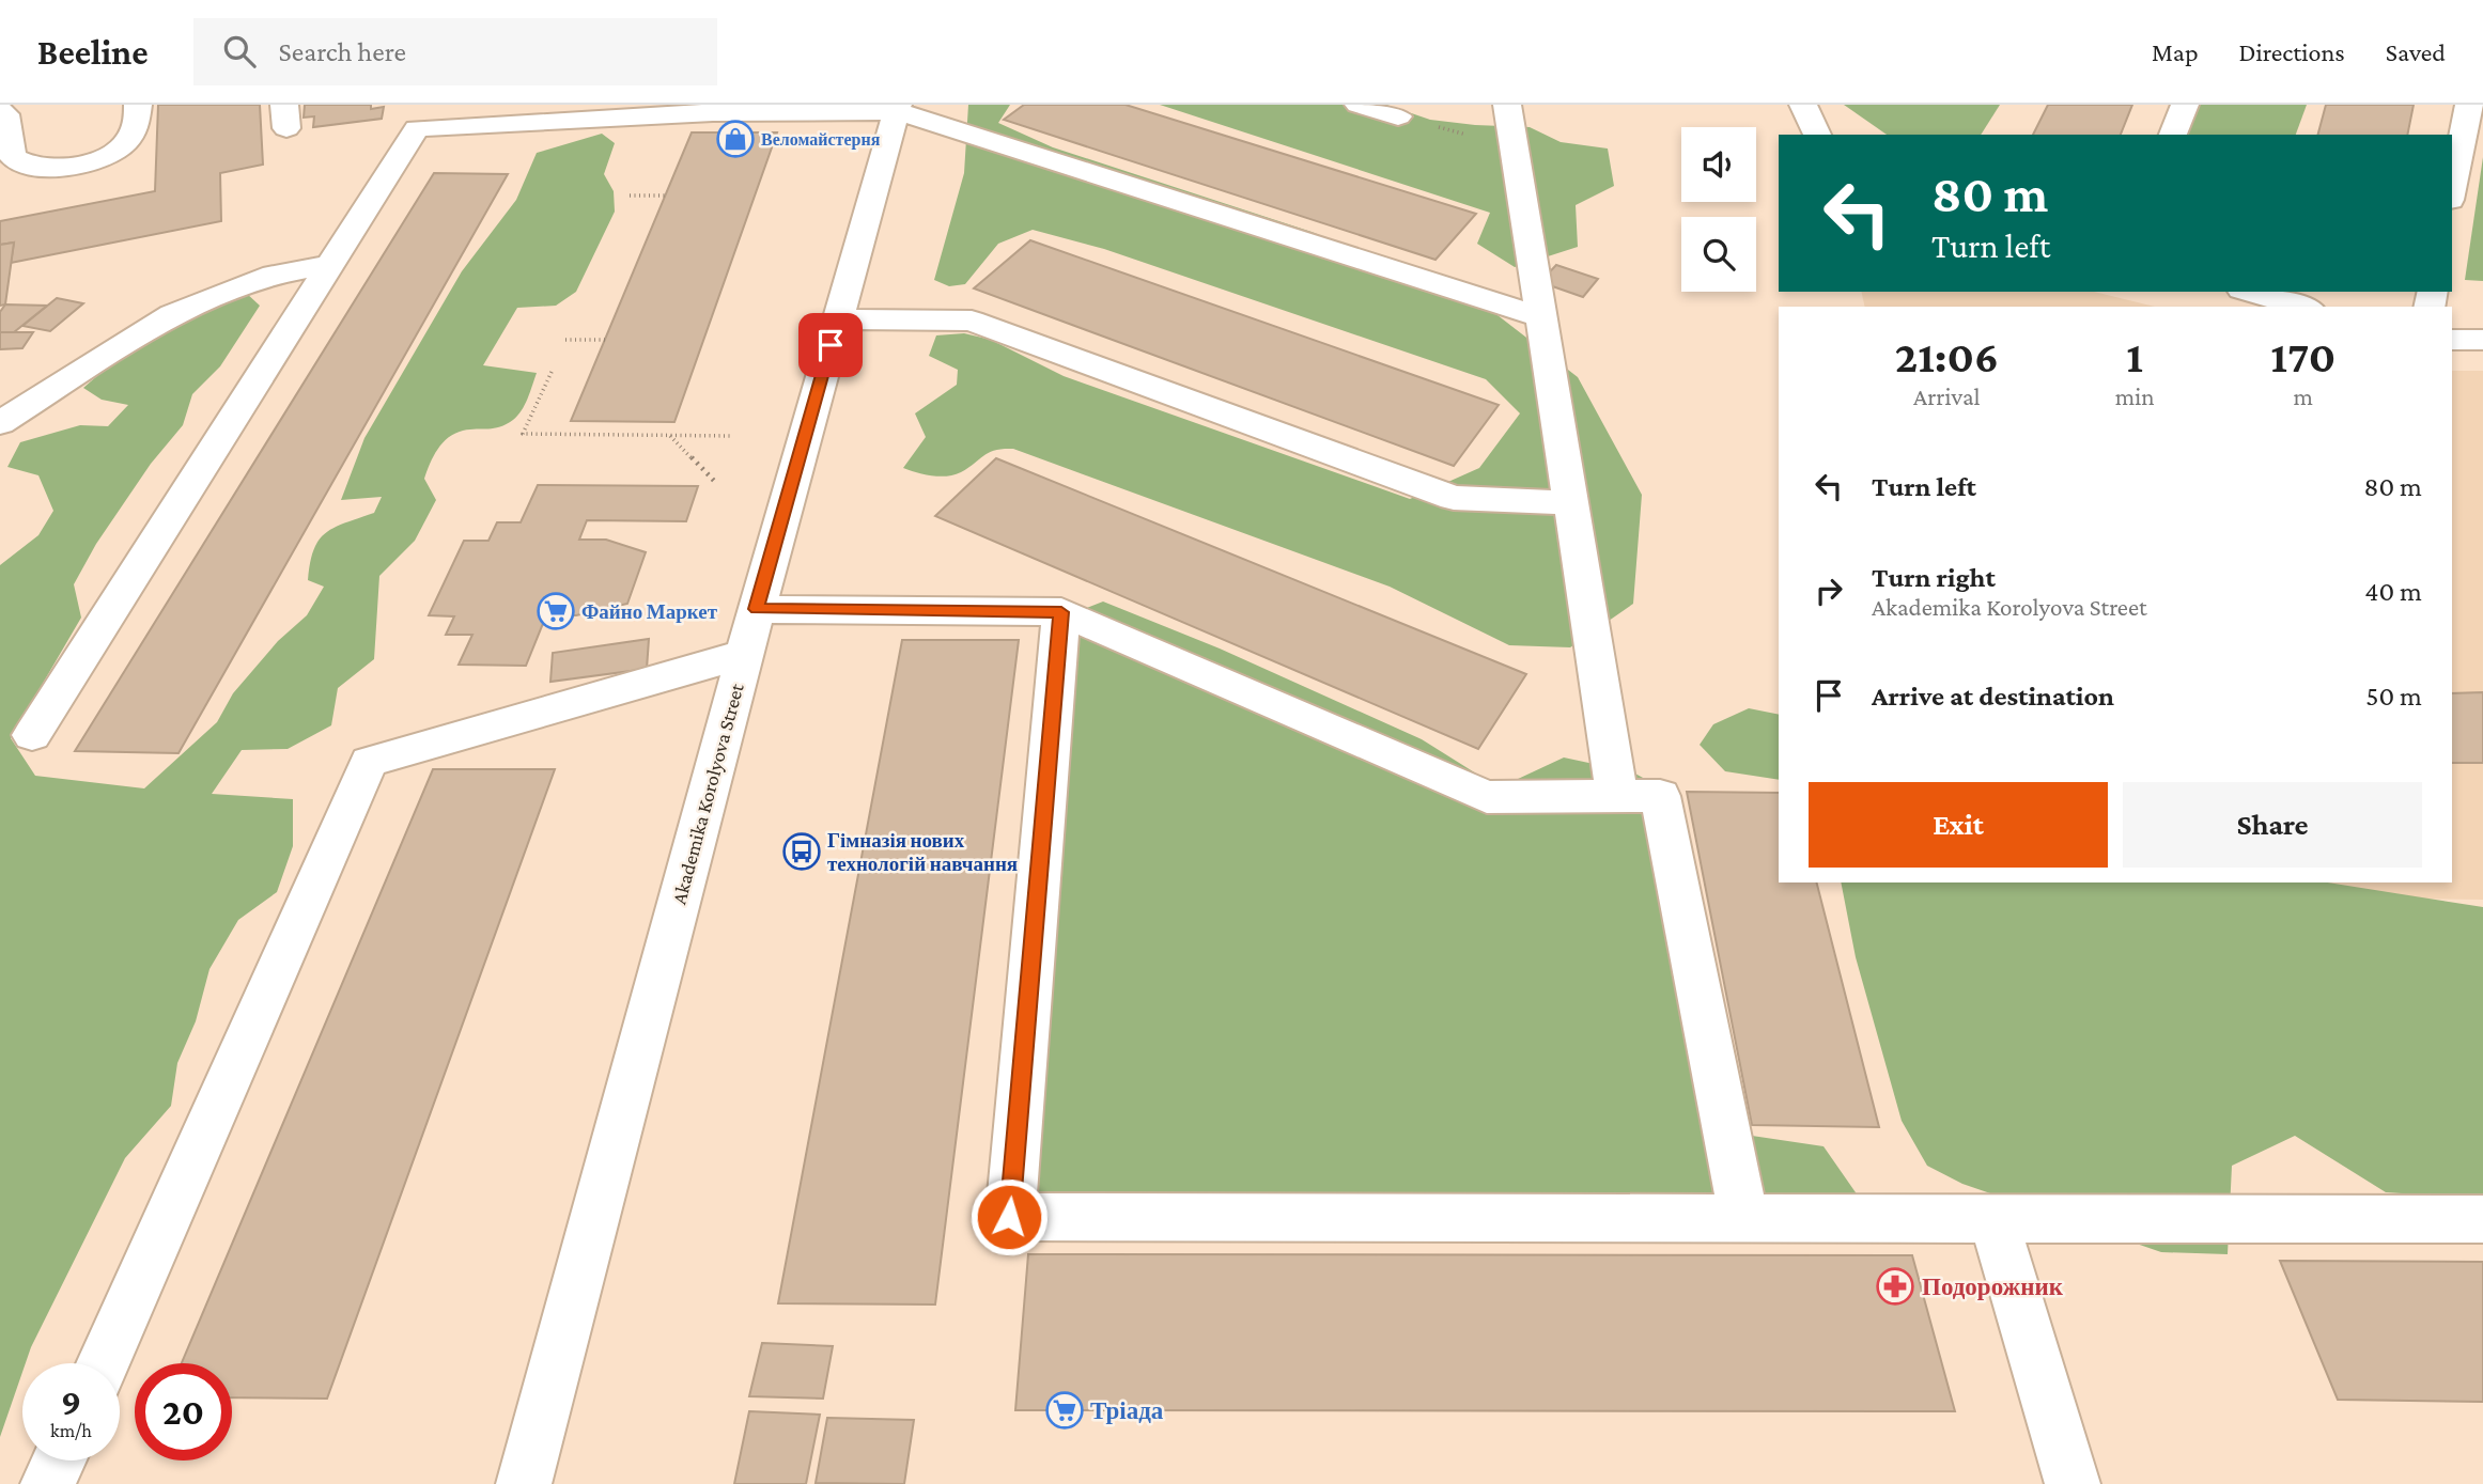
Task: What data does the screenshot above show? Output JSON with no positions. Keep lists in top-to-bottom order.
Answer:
{
  "streets": {
    "street": ["Akademika Korolyova Street"]
  },
  "places": {
    "shop": ["Веломайстерня"],
    "supermarket": ["Файно Маркет", "Тріада"],
    "bus stop": ["Гімназія нових технологій навчання"],
    "pharmacy": ["Подорожник"]
  },
  "page": {
    "header": "Beeline",
    "search": "Search here",
    "nav": ["Map", "Directions", "Saved"],
    "turn": ["80 m", "Turn left"],
    "eta": [
      "21:06",
      "Arrival",
      "1",
      "min",
      "170",
      "m"
    ],
    "list": [
      {
        "name": "Turn left",
        "value": "80 m"
      },
      {
        "name": "Turn right",
        "note": "Akademika Korolyova Street",
        "value": "40 m"
      },
      {
        "name": "Arrive at destination",
        "value": "50 m"
      }
    ],
    "buttons": ["Exit", "Share"],
    "speed": "9 km/h",
    "limit": "20"
  }
}
